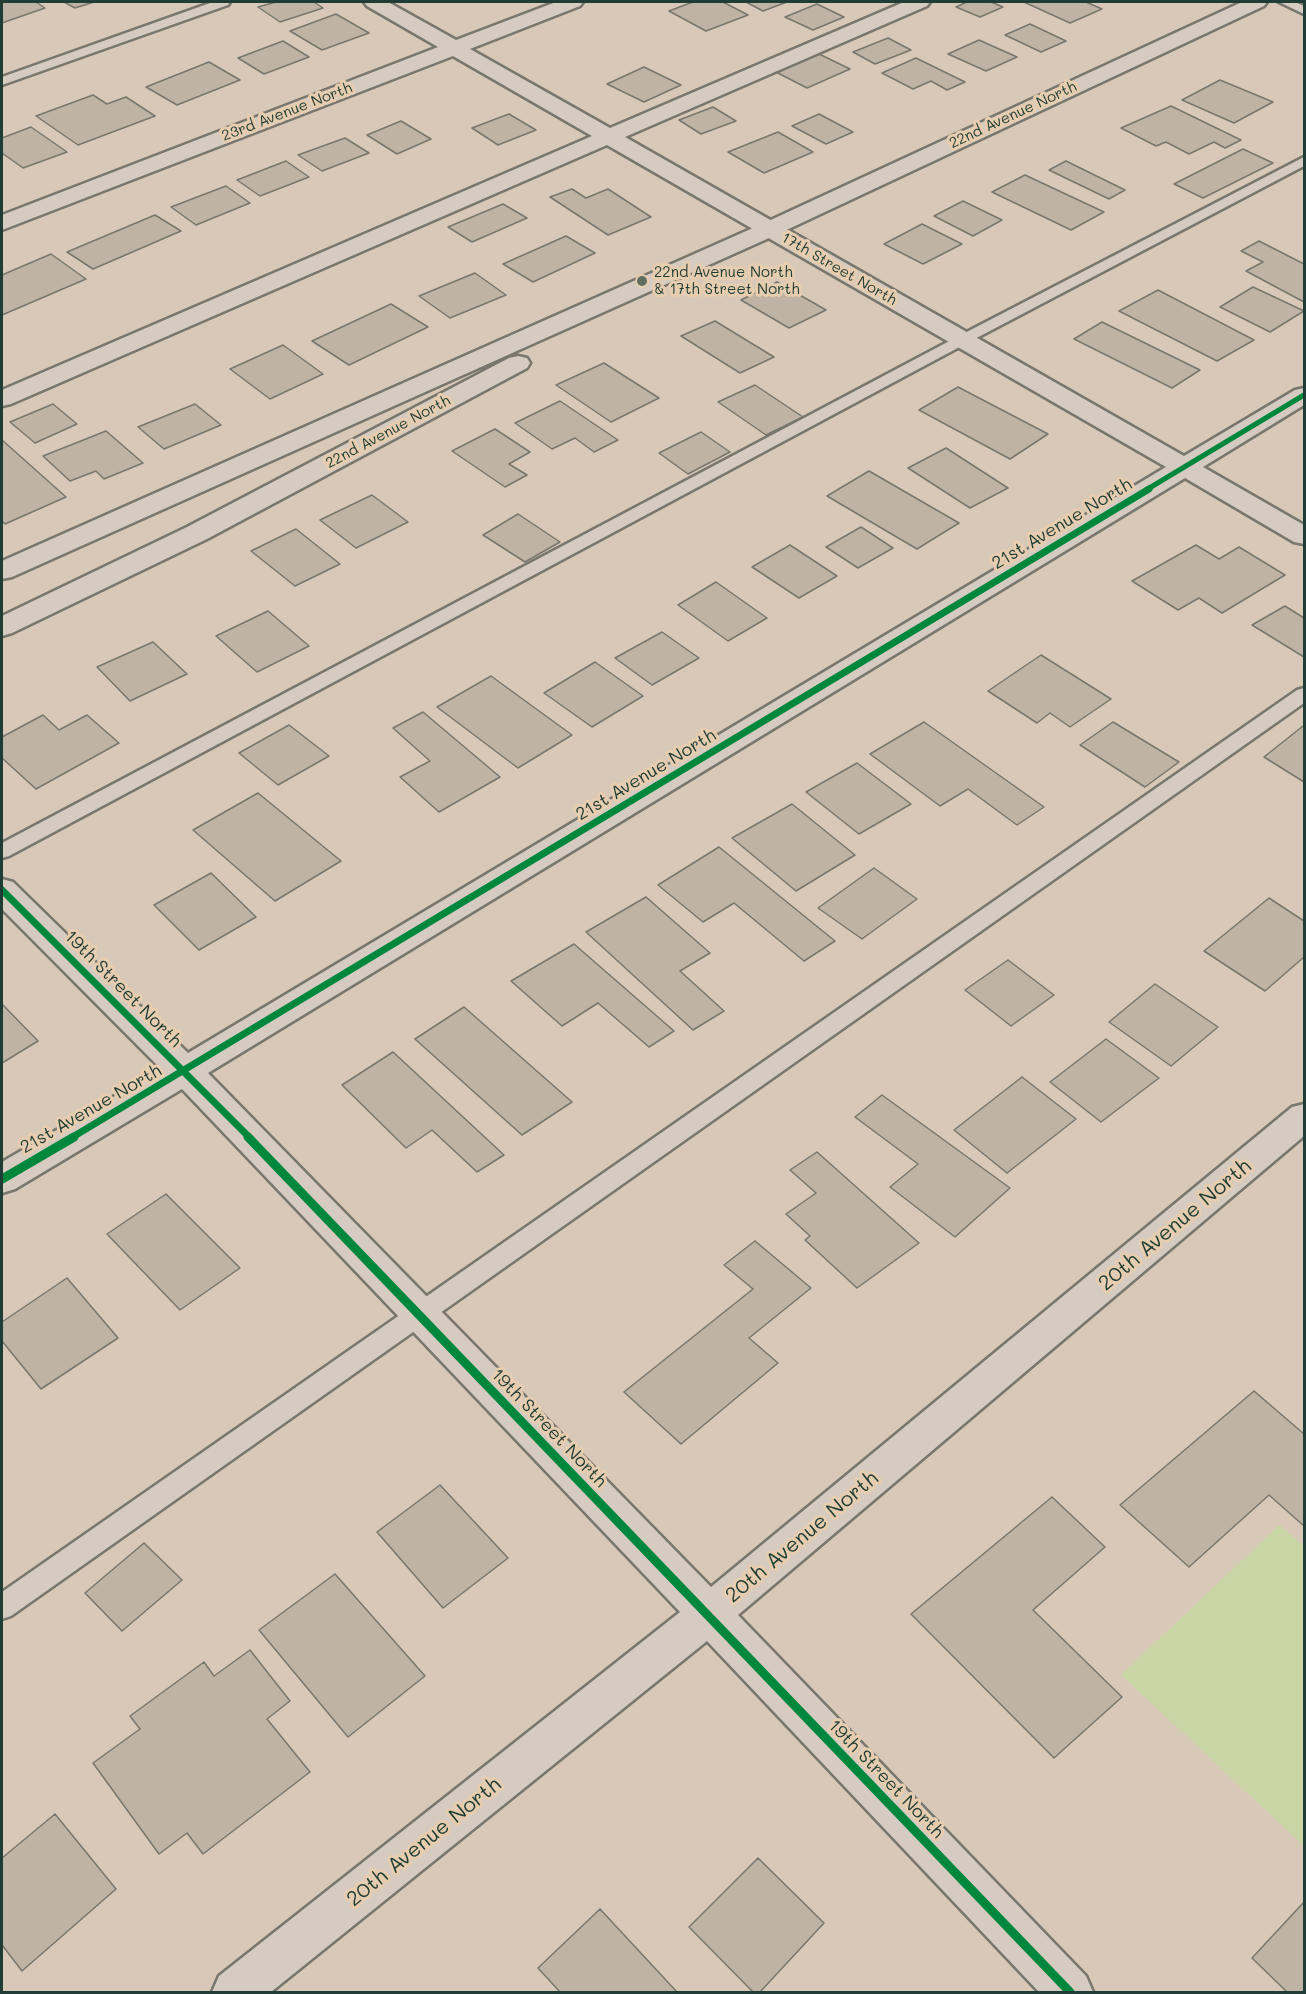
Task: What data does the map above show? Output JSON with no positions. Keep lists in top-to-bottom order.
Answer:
{
  "streets": {
    "street": [
      "23rd Avenue North",
      "22nd Avenue North",
      "17th Street North",
      "21st Avenue North",
      "19th Street North",
      "20th Avenue North"
    ]
  },
  "crossings": [
    ["23rd Avenue North", "17th Street North"],
    ["22nd Avenue North", "17th Street North"],
    ["17th Street North", "21st Avenue North"],
    ["21st Avenue North", "19th Street North"],
    ["19th Street North", "20th Avenue North"]
  ],
  "places": ["22nd Avenue North & 17th Street North"]
}
